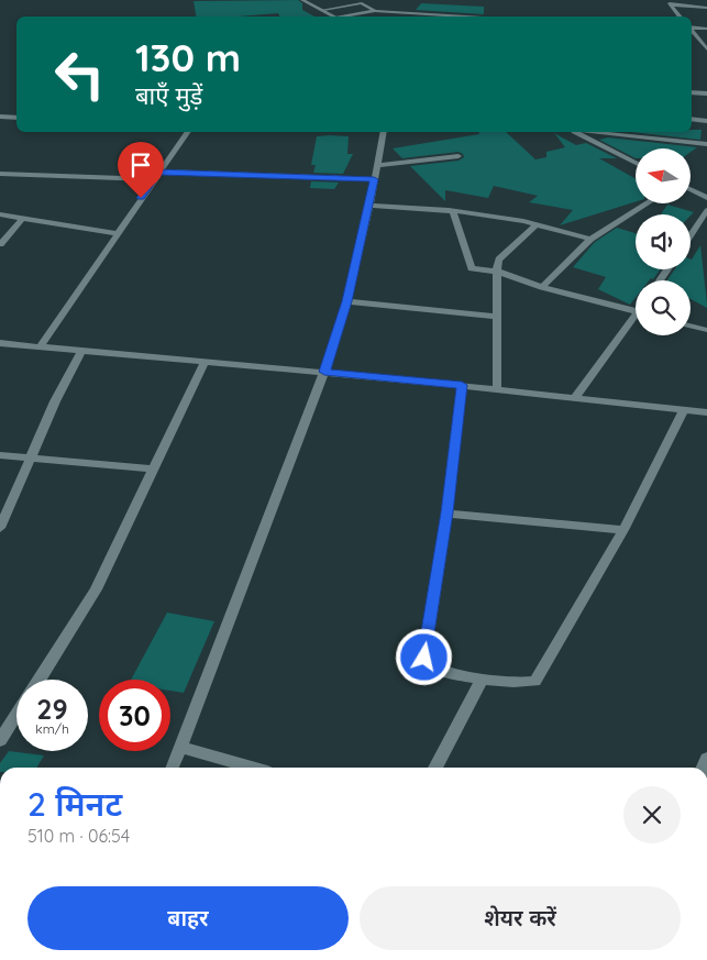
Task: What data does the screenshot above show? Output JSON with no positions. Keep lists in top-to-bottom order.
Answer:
{
  "north": "left",
  "page": {
    "turn": ["130 m", "बाएँ मुड़ें"],
    "speed": "29 km/h",
    "limit": "30",
    "heading": ["2 मिनट", "510 m · 06:54"],
    "buttons": ["बाहर", "शेयर करें"]
  }
}
